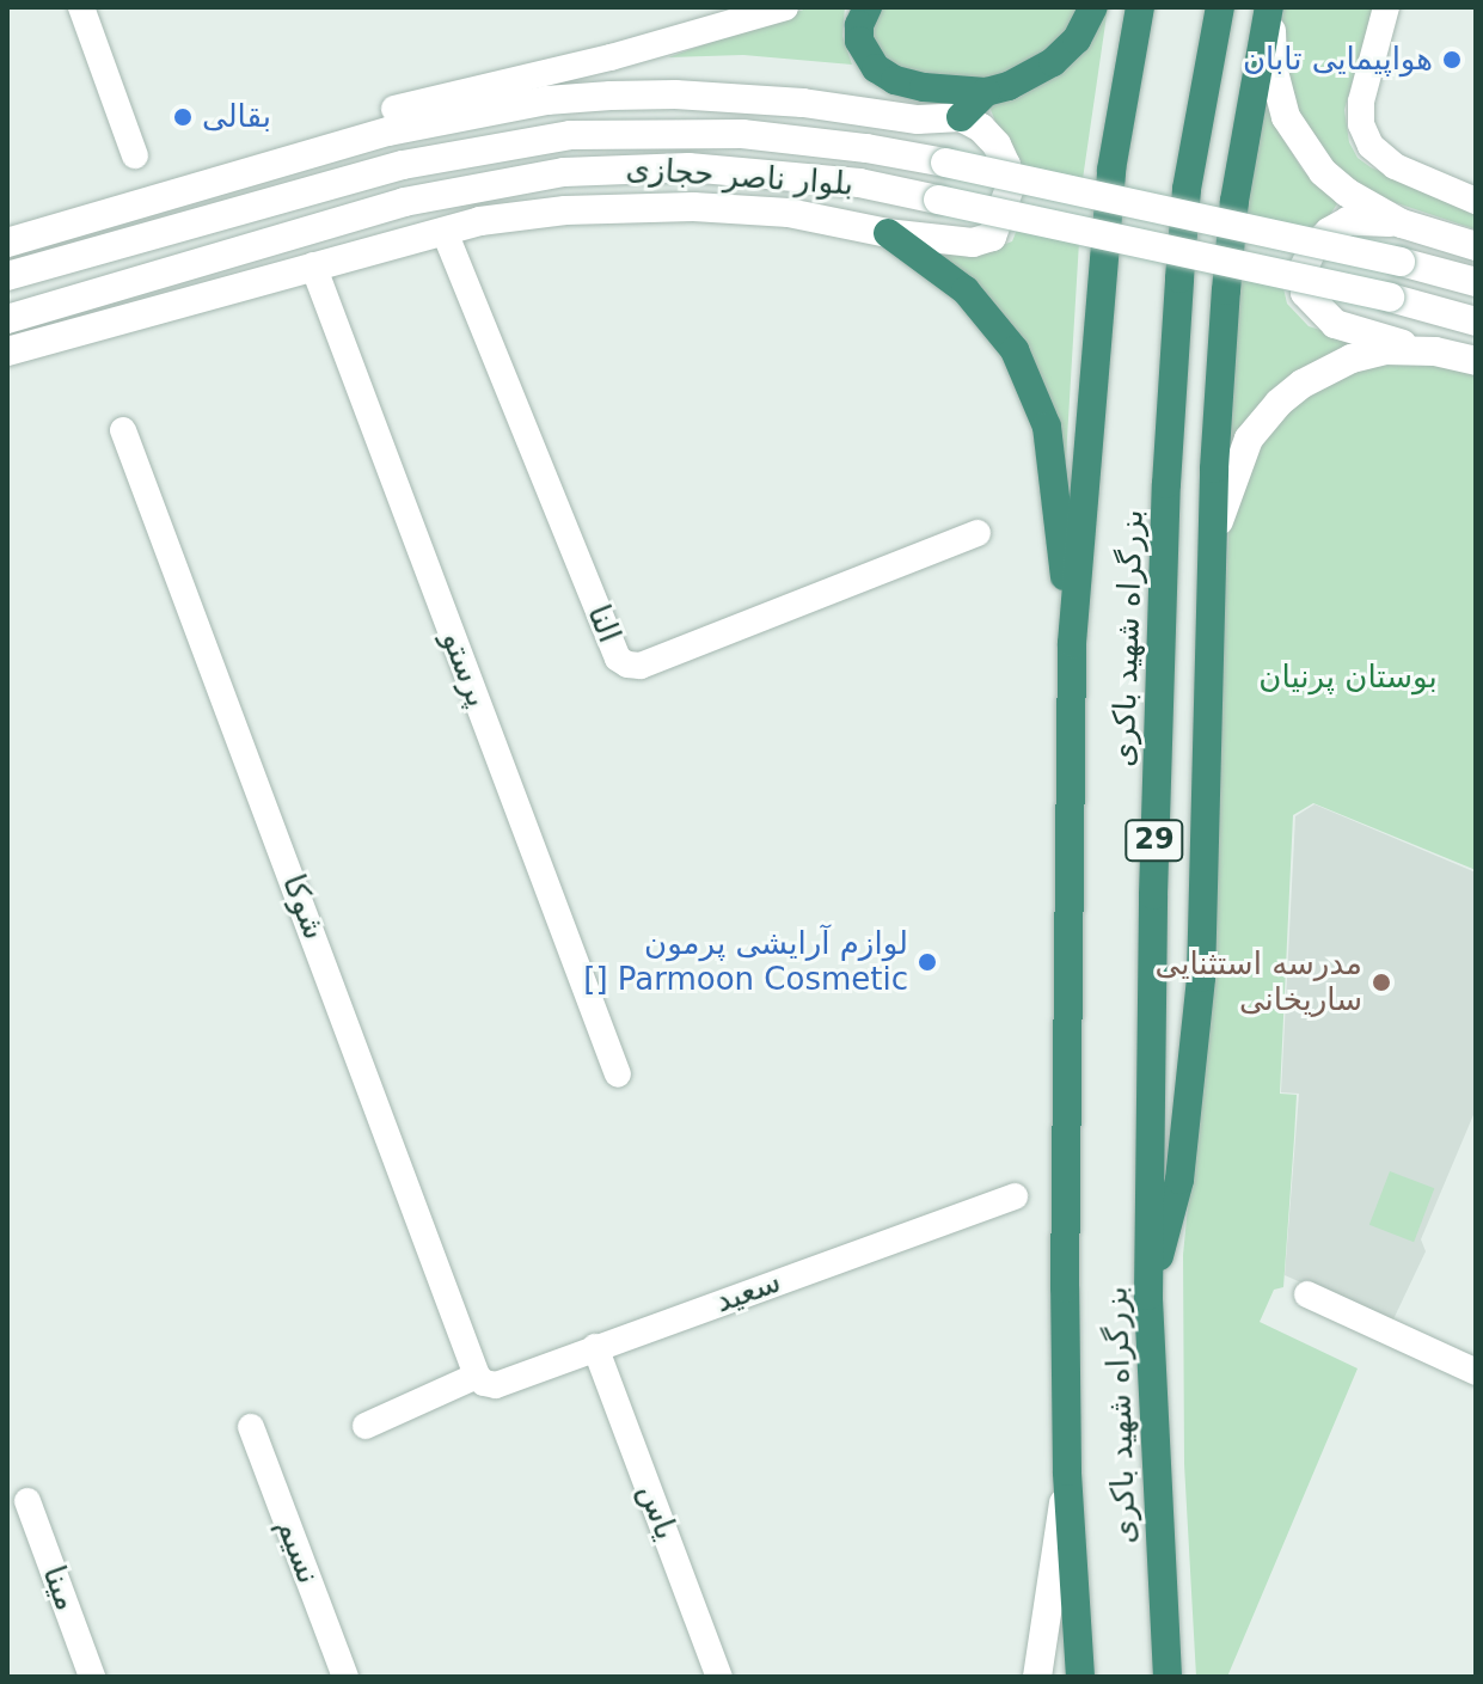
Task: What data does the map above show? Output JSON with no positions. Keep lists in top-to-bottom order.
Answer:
{
  "streets": {
    "highway": ["بزرگراه شهید باکری", "29"],
    "main road": ["بلوار ناصر حجازی"],
    "street": [
      "النا",
      "پرستو",
      "شوکا",
      "سعید",
      "یاس",
      "نسیم",
      "مینا"
    ]
  },
  "crossings": [
    ["شوکا", "سعید"],
    ["سعید", "یاس"]
  ],
  "parks": ["بوستان پرنیان"],
  "places": [
    "هواپیمایی تابان",
    "بقالی",
    "لوازم آرایشی پرمون [] Parmoon Cosmetic",
    "مدرسه استثنایی ساریخانی"
  ]
}
